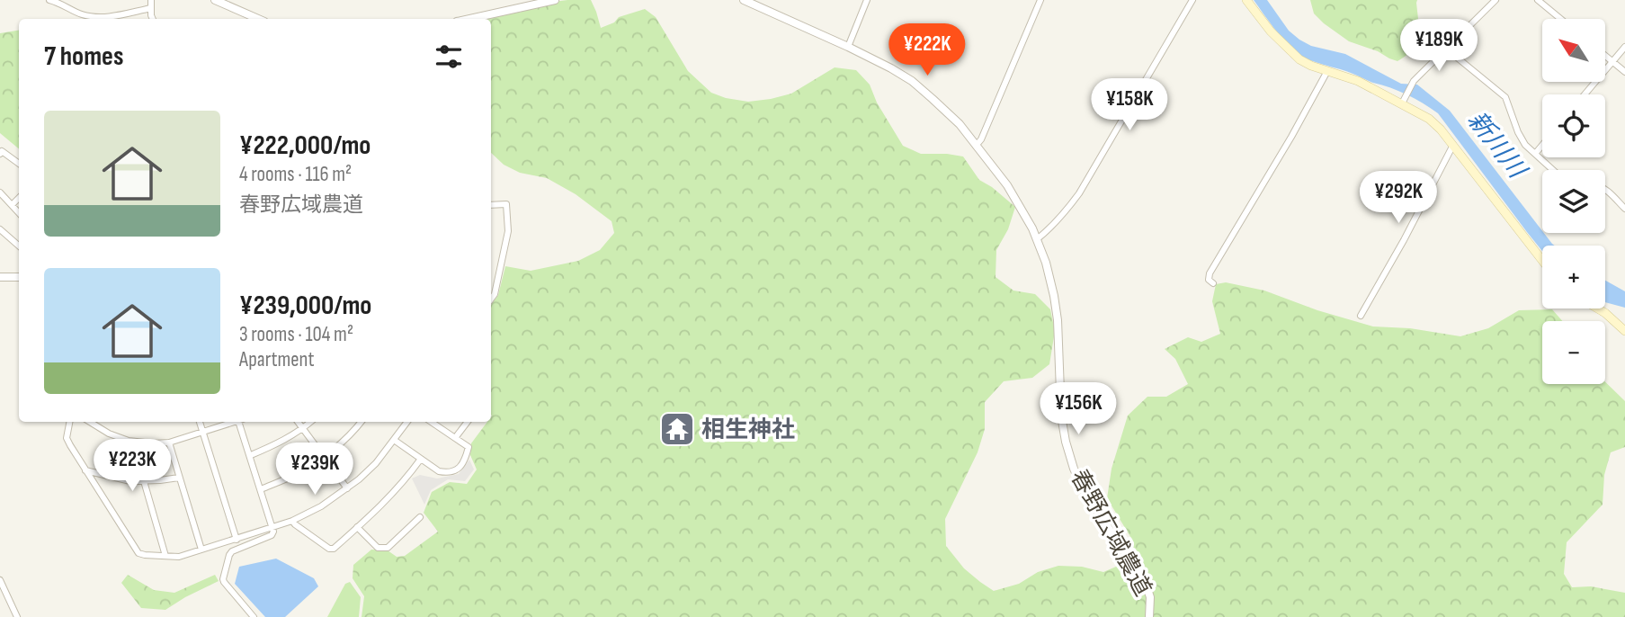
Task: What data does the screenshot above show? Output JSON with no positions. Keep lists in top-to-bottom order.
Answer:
{
  "streets": {
    "street": ["春野広域農道"]
  },
  "water": ["新川川"],
  "places": {
    "temple": ["相生神社"]
  },
  "north": "top left",
  "page": {
    "map_buttons": ["+", "−"],
    "price": [
      "¥189K",
      "¥222K",
      "¥158K",
      "¥292K",
      "¥156K",
      "¥223K",
      "¥239K"
    ],
    "heading": "7 homes",
    "list": [
      {
        "name": "¥222,000/mo",
        "note": "4 rooms · 116 m² · 春野広域農道"
      },
      {
        "name": "¥239,000/mo",
        "note": "3 rooms · 104 m² · Apartment"
      }
    ]
  }
}
